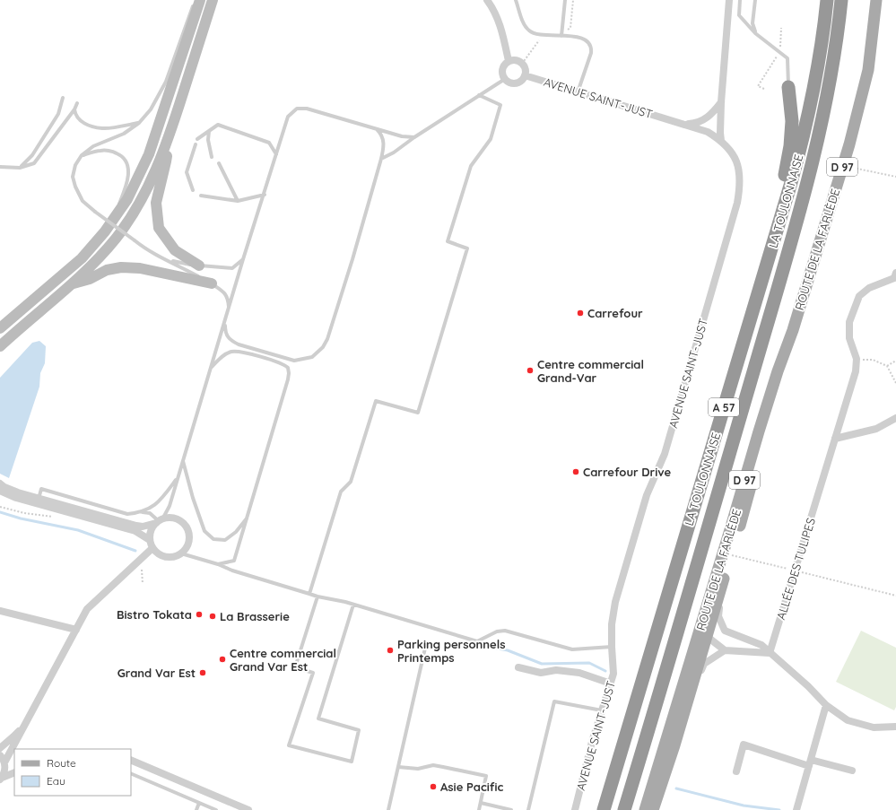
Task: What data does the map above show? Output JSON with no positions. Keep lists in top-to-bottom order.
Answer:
{
  "streets": {
    "highway": ["LA TOULONNAISE", "A 57"],
    "main road": ["D 97", "ROUTE DE LA FARLÈDE"],
    "street": ["AVENUE SAINT-JUST", "ALLÉE DES TULIPES"]
  },
  "places": [
    "Carrefour",
    "Centre commercial Grand-Var",
    "Carrefour Drive",
    "Bistro Tokata",
    "La Brasserie",
    "Parking personnels Printemps",
    "Centre commercial Grand Var Est",
    "Grand Var Est",
    "Asie Pacific"
  ],
  "legend": ["Route", "Eau"]
}
